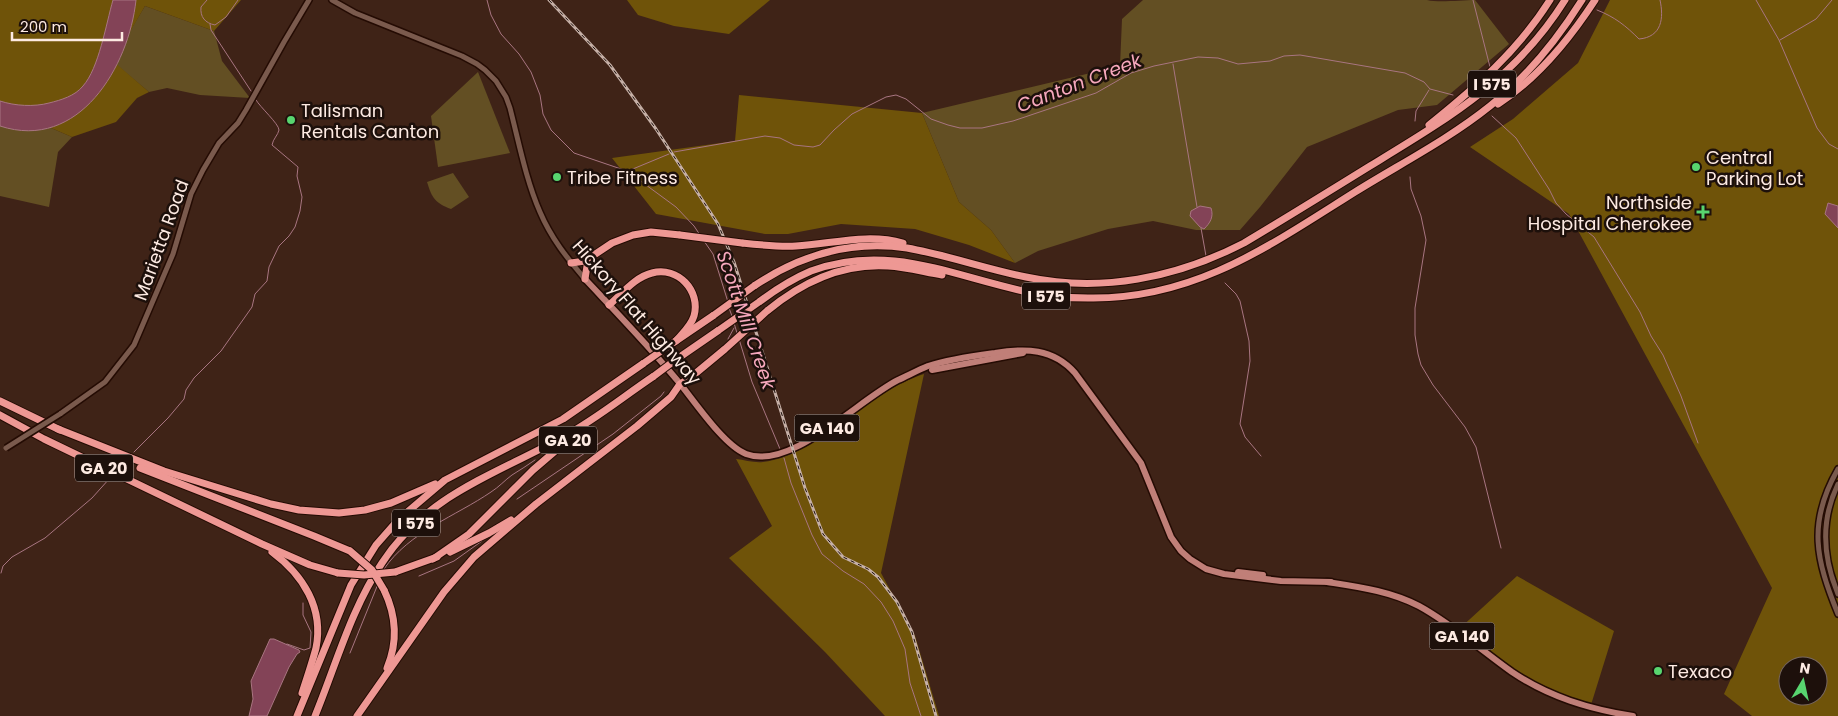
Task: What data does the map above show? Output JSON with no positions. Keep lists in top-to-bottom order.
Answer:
{
  "streets": {
    "highway": ["I 575", "GA 20"],
    "main road": ["Hickory Flat Highway", "GA 140"],
    "street": ["Marietta Road"]
  },
  "crossings": [
    ["I 575", "GA 20"]
  ],
  "water": ["Canton Creek", "Scott Mill Creek"],
  "places": {
    "other": [
      "Talisman Rentals Canton",
      "Central Parking Lot",
      "Tribe Fitness",
      "Texaco"
    ],
    "health": ["Northside Hospital Cherokee"]
  },
  "scale_bar": "200 m",
  "north": "top"
}
